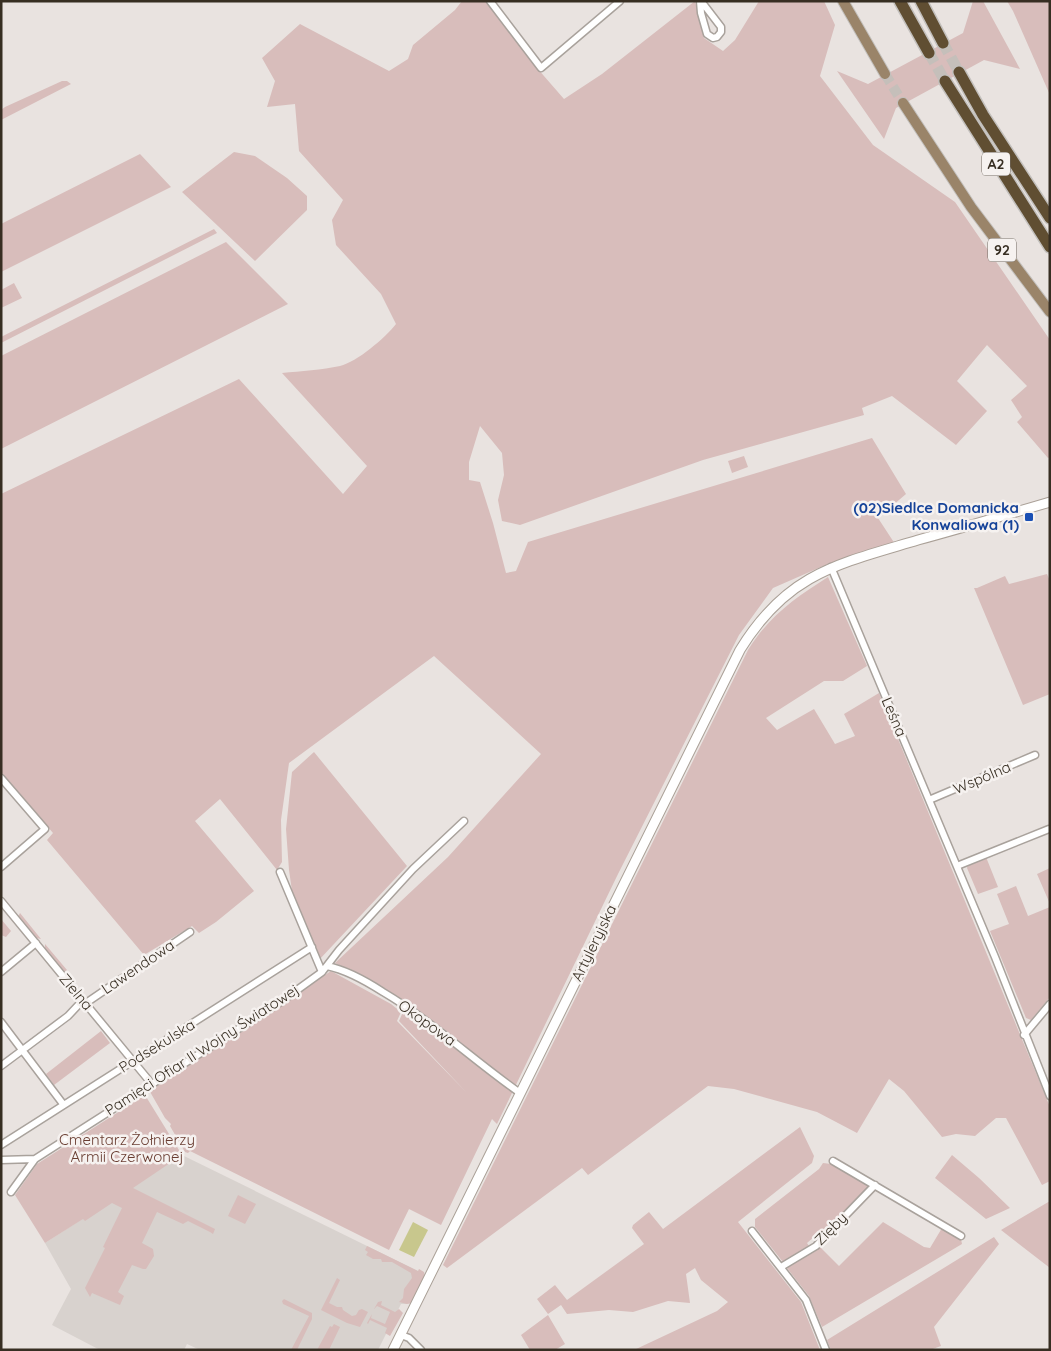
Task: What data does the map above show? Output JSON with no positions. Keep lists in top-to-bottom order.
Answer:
{
  "streets": {
    "highway": ["A2"],
    "main road": ["92"],
    "street": [
      "Leśna",
      "Wspólna",
      "Artyleryjska",
      "Lawendowa",
      "Zielna",
      "Okopowa",
      "Podsekulska",
      "Pamięci Ofiar II Wojny Światowej",
      "Zięby"
    ]
  },
  "crossings": [
    ["Leśna", "Wspólna"],
    ["Leśna", "Artyleryjska"],
    ["Artyleryjska", "Okopowa"],
    ["Lawendowa", "Zielna"],
    ["Zielna", "Podsekulska"],
    ["Zielna", "Pamięci Ofiar II Wojny Światowej"],
    ["Okopowa", "Pamięci Ofiar II Wojny Światowej"]
  ],
  "parks": ["Cmentarz Żołnierzy Armii Czerwonej"],
  "places": {
    "transit": ["(02)Siedlce Domanicka Konwaliowa (1)"]
  }
}
